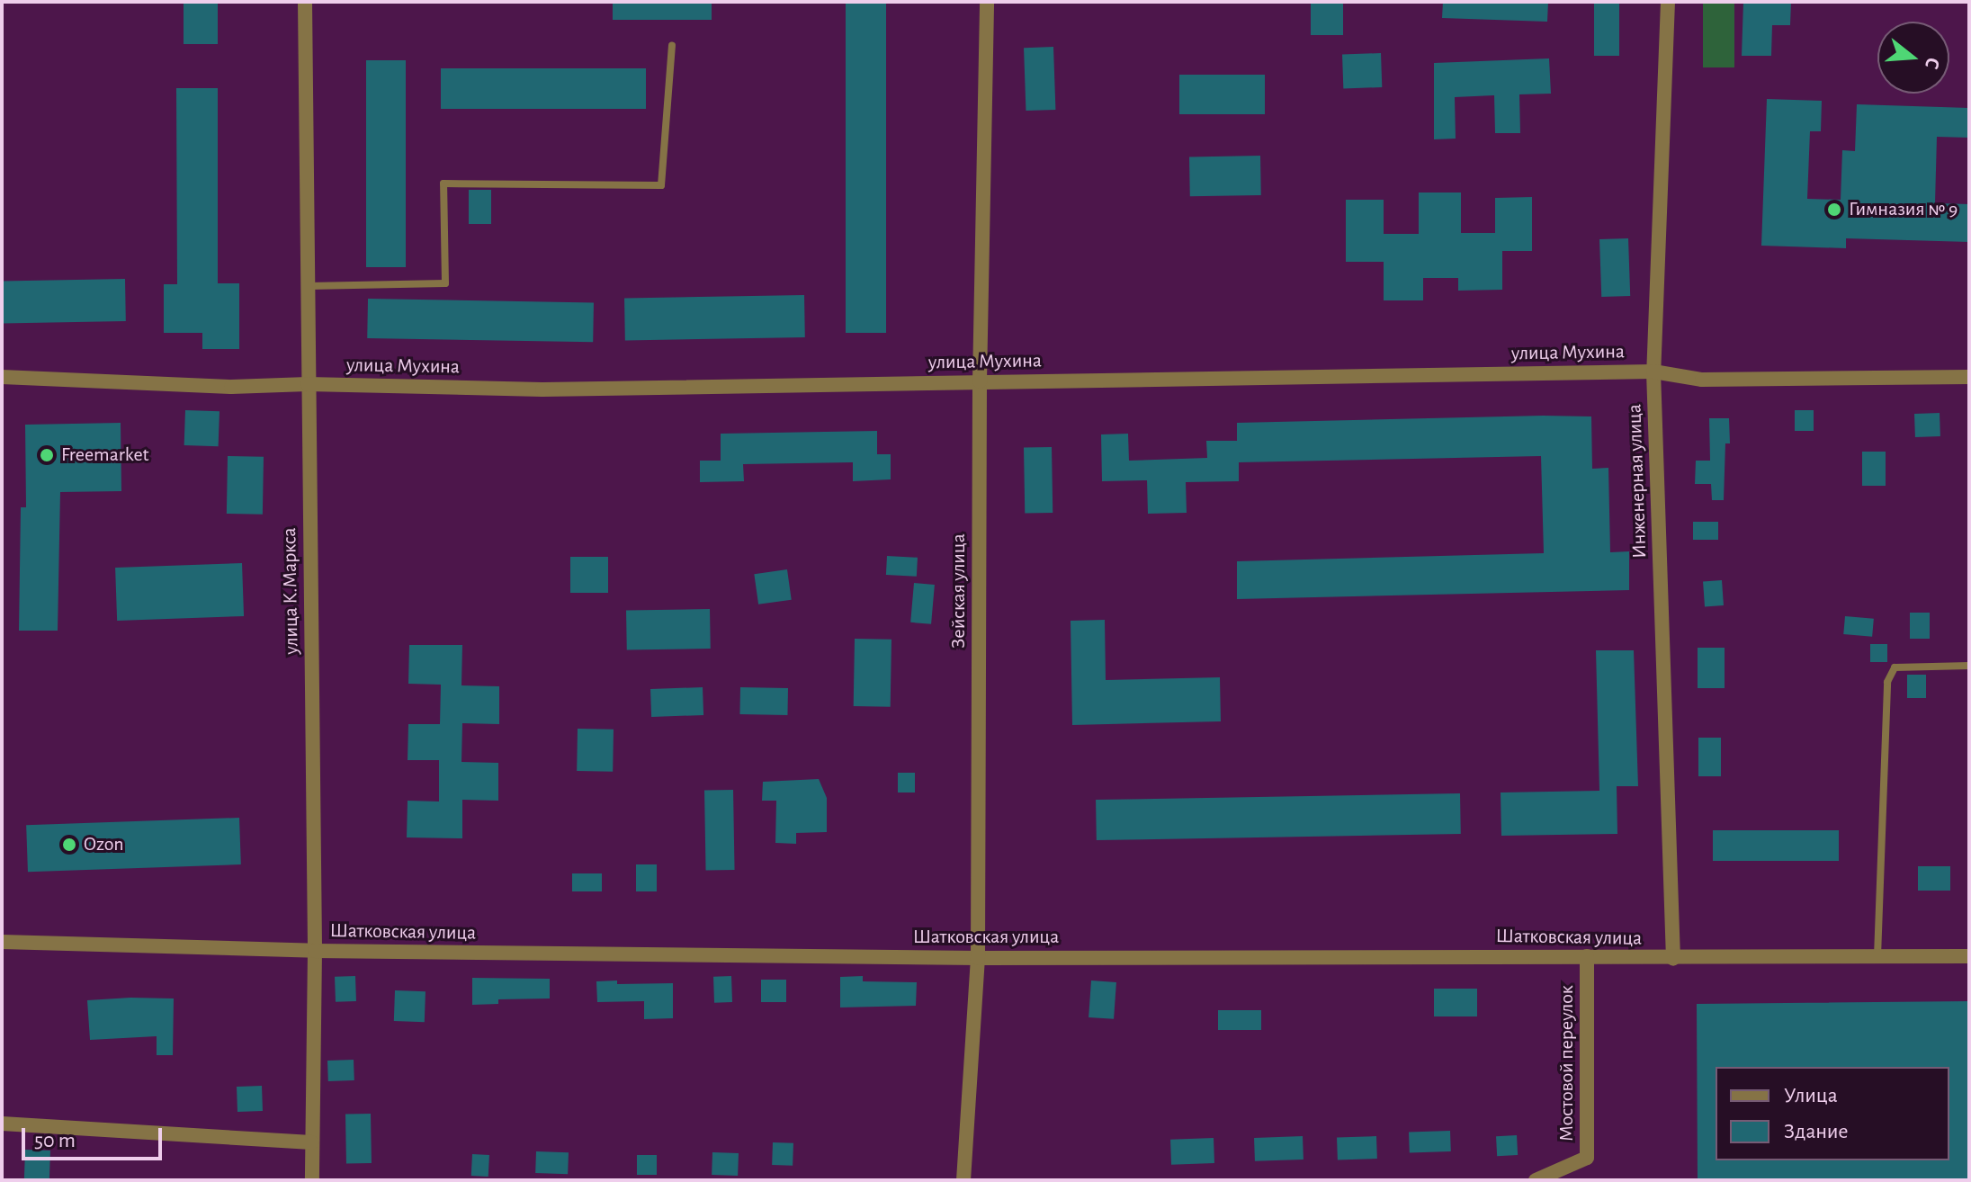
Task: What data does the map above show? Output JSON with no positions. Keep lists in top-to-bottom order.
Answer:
{
  "streets": {
    "street": [
      "улица Мухина",
      "Инженерная улица",
      "улица К.Маркса",
      "Зейская улица",
      "Шатковская улица",
      "Мостовой переулок"
    ]
  },
  "crossings": [
    ["улица Мухина", "Инженерная улица"],
    ["улица Мухина", "улица К.Маркса"],
    ["улица Мухина", "Зейская улица"],
    ["Инженерная улица", "Шатковская улица"],
    ["улица К.Маркса", "Шатковская улица"],
    ["Зейская улица", "Шатковская улица"],
    ["Шатковская улица", "Мостовой переулок"]
  ],
  "places": ["Гимназия № 9", "Freemarket", "Ozon"],
  "legend": ["Улица", "Здание"],
  "scale_bar": "50 m",
  "north": "right"
}
